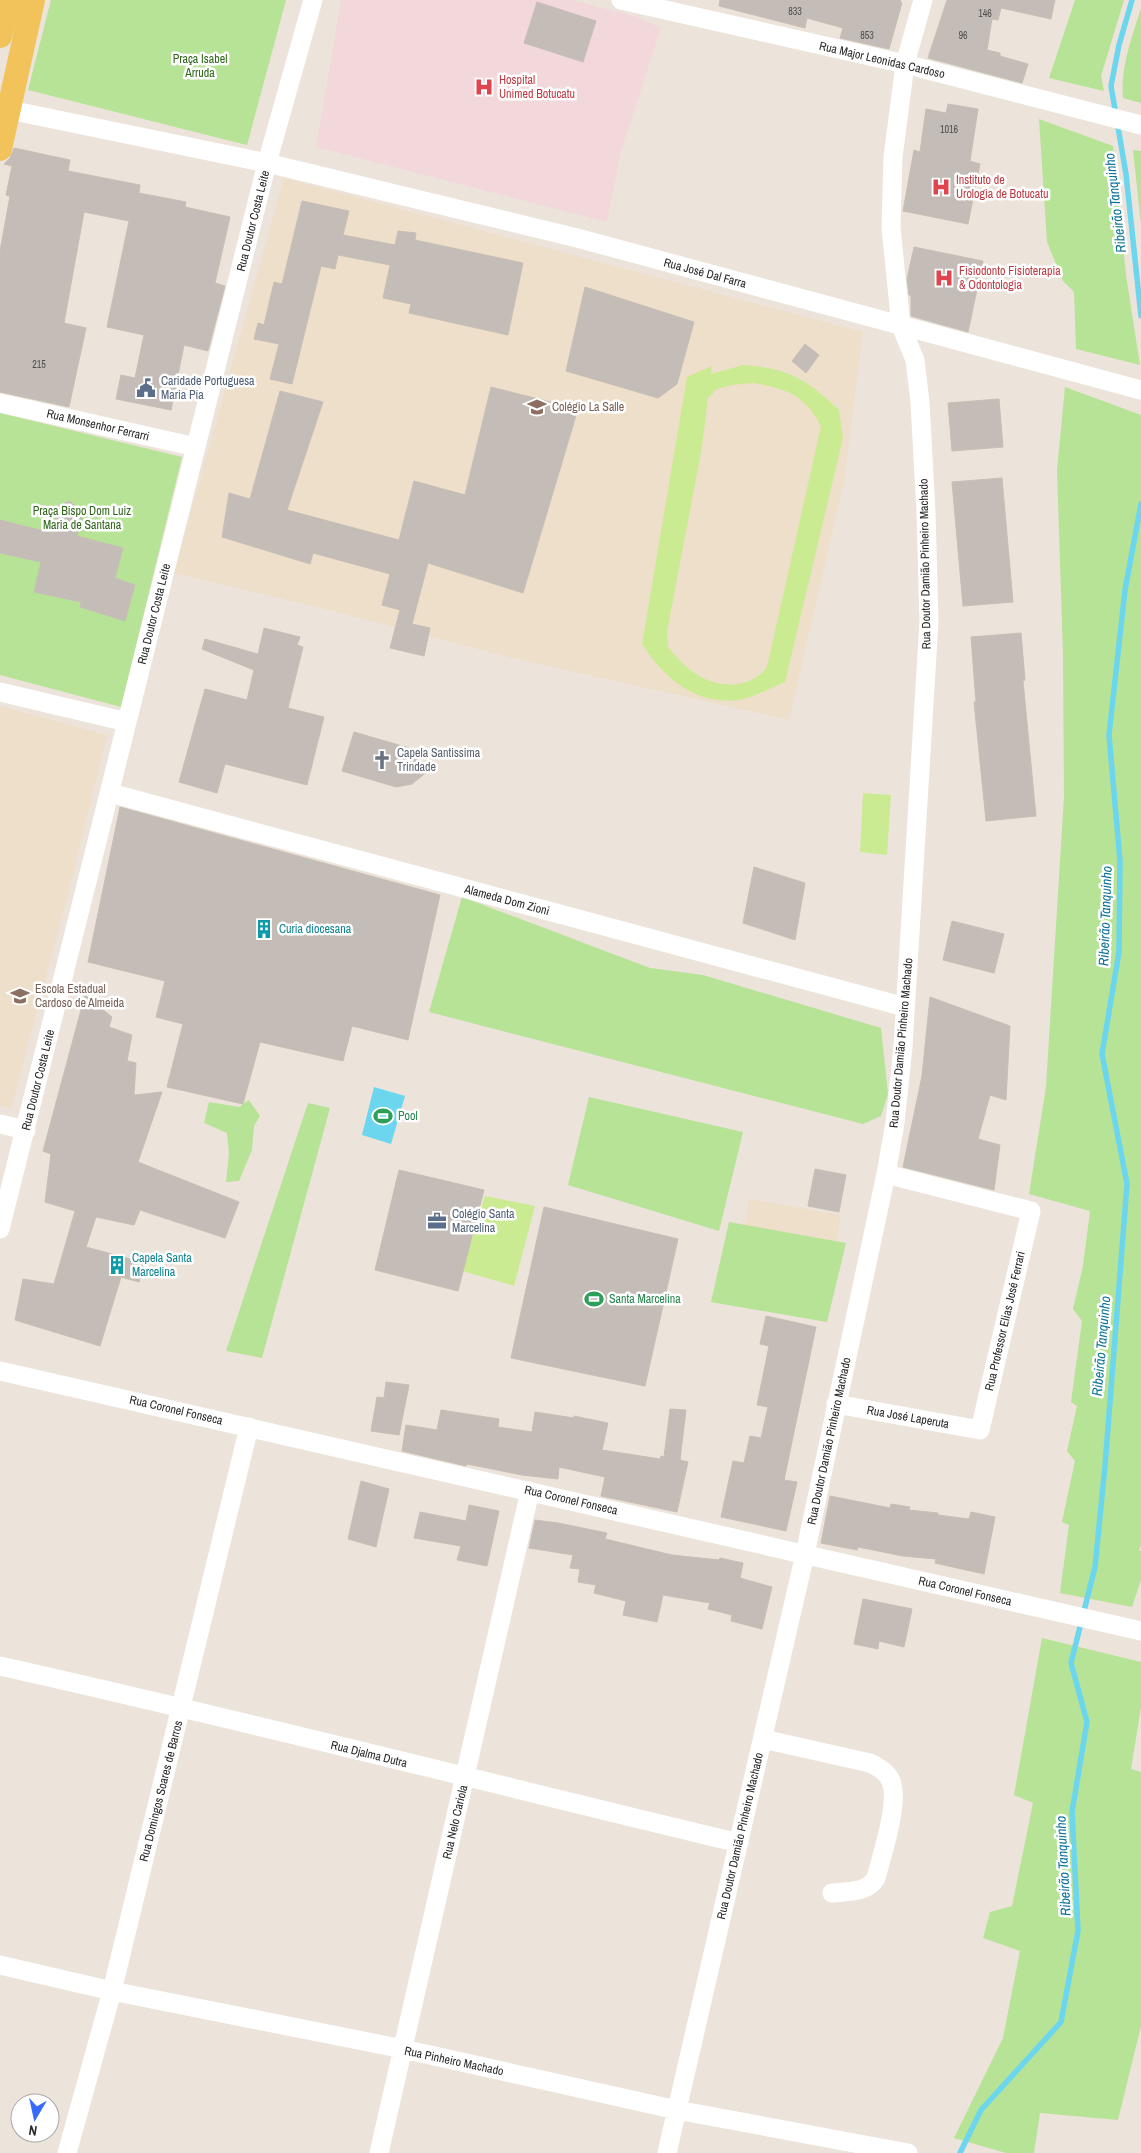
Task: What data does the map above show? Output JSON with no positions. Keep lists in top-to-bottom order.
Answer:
{
  "streets": {
    "street": [
      "Rua Major Leonidas Cardoso",
      "Rua Doutor Costa Leite",
      "Rua José Dal Farra",
      "Rua Monsenhor Ferrarri",
      "Rua Doutor Damião Pinheiro Machado",
      "Alameda Dom Zioni",
      "Rua Professor Elias José Ferrari",
      "Rua Coronel Fonseca",
      "Rua José Laperuta",
      "Rua Djalma Dutra",
      "Rua Domingos Soares de Barros",
      "Rua Nelo Cariola",
      "Rua Pinheiro Machado"
    ]
  },
  "crossings": [
    ["Rua Major Leonidas Cardoso", "Rua Doutor Damião Pinheiro Machado"],
    ["Rua Doutor Costa Leite", "Rua José Dal Farra"],
    ["Rua Doutor Costa Leite", "Rua Monsenhor Ferrarri"],
    ["Rua Doutor Costa Leite", "Alameda Dom Zioni"],
    ["Rua José Dal Farra", "Rua Doutor Damião Pinheiro Machado"],
    ["Rua Doutor Damião Pinheiro Machado", "Alameda Dom Zioni"],
    ["Rua Doutor Damião Pinheiro Machado", "Rua Professor Elias José Ferrari"],
    ["Rua Doutor Damião Pinheiro Machado", "Rua Coronel Fonseca"],
    ["Rua Doutor Damião Pinheiro Machado", "Rua José Laperuta"],
    ["Rua Doutor Damião Pinheiro Machado", "Rua Djalma Dutra"],
    ["Rua Doutor Damião Pinheiro Machado", "Rua Pinheiro Machado"],
    ["Rua Professor Elias José Ferrari", "Rua José Laperuta"],
    ["Rua Coronel Fonseca", "Rua Domingos Soares de Barros"],
    ["Rua Coronel Fonseca", "Rua Nelo Cariola"],
    ["Rua Djalma Dutra", "Rua Domingos Soares de Barros"],
    ["Rua Djalma Dutra", "Rua Nelo Cariola"],
    ["Rua Domingos Soares de Barros", "Rua Pinheiro Machado"],
    ["Rua Nelo Cariola", "Rua Pinheiro Machado"]
  ],
  "water": ["Ribeirão Tanquinho"],
  "parks": ["Praça Isabel Arruda", "Praça Bispo Dom Luiz Maria de Santana"],
  "places": {
    "hospital": ["Hospital Unimed Botucatu", "Instituto de Urologia de Botucatu", "Fisiodonto Fisioterapia & Odontologia"],
    "public building": ["Caridade Portuguesa Maria Pia"],
    "school or university": ["Colégio La Salle", "Escola Estadual Cardoso de Almeida"],
    "church": ["Capela Santissima Trindade"],
    "building": ["Curia diocesana", "Capela Santa Marcelina"],
    "sports": ["Pool", "Santa Marcelina"],
    "office": ["Colégio Santa Marcelina"]
  },
  "house_numbers": [
    "833",
    "146",
    "853",
    "96",
    "1016",
    "215"
  ],
  "north": "bottom"
}
